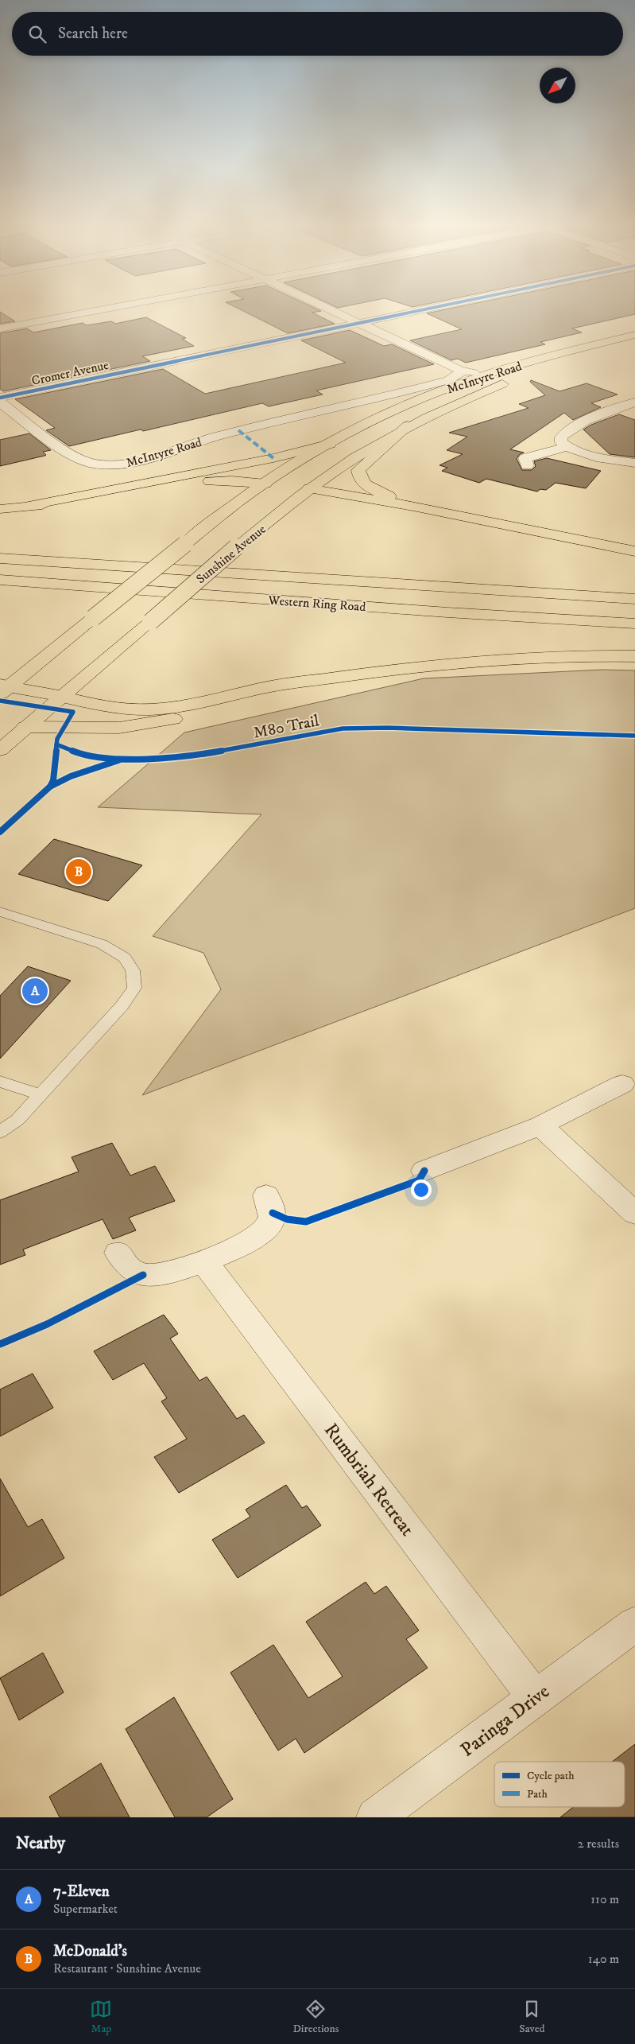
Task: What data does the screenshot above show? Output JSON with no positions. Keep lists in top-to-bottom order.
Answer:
{
  "streets": {
    "main road": ["McIntyre Road", "Sunshine Avenue", "Western Ring Road"],
    "street": ["Cromer Avenue", "Rumbriah Retreat", "Paringa Drive"],
    "cycle path": ["M80 Trail"]
  },
  "crossings": [
    ["McIntyre Road", "Sunshine Avenue"],
    ["Rumbriah Retreat", "Paringa Drive"]
  ],
  "legend": ["Cycle path", "Path"],
  "north": "bottom left",
  "page": {
    "search": "Search here",
    "pins": ["B", "A"],
    "heading": ["Nearby", "2 results"],
    "list": [
      {
        "mark": "A",
        "name": "7-Eleven",
        "note": "Supermarket",
        "value": "110 m"
      },
      {
        "mark": "B",
        "name": "McDonald's",
        "note": "Restaurant · Sunshine Avenue",
        "value": "140 m"
      }
    ],
    "nav": ["Map", "Directions", "Saved"]
  }
}
